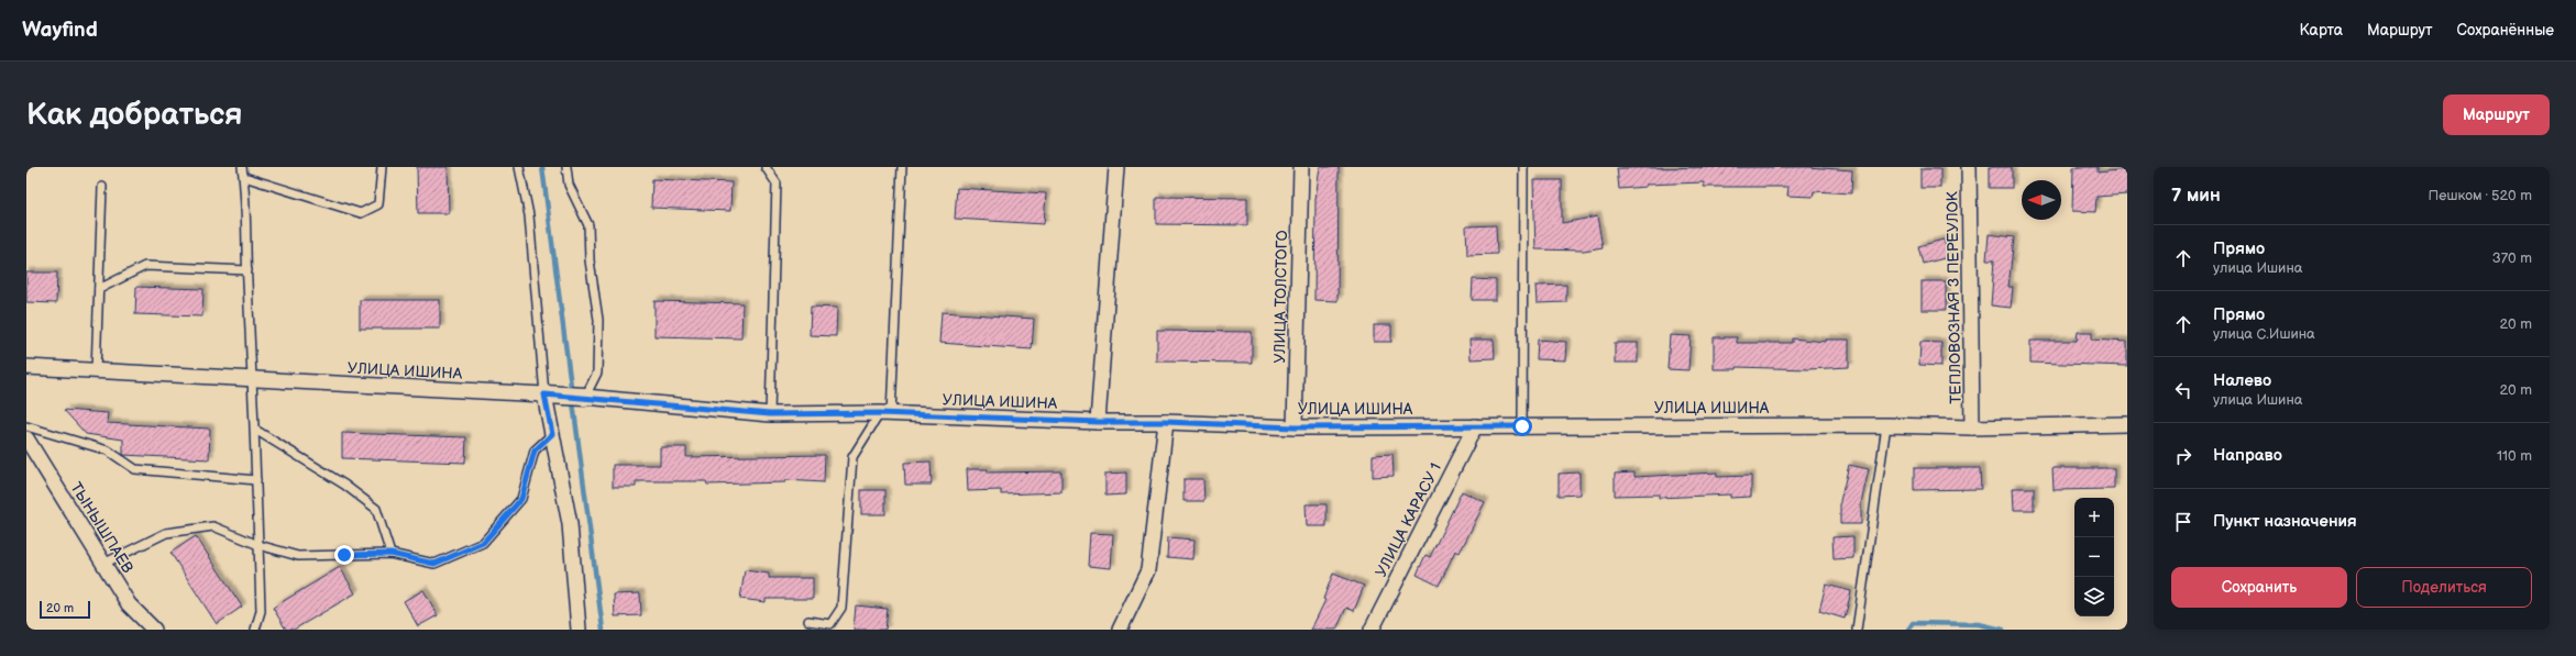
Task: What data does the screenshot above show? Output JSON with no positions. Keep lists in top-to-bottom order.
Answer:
{
  "streets": {
    "street": [
      "УЛИЦА ТОЛСТОГО",
      "ТЕПЛОВОЗНАЯ 3 ПЕРЕУЛОК",
      "УЛИЦА ИШИНА",
      "УЛИЦА КАРАСУ 1",
      "ТЫНЫШПАЕВ"
    ]
  },
  "crossings": [
    ["УЛИЦА ТОЛСТОГО", "УЛИЦА ИШИНА"],
    ["ТЕПЛОВОЗНАЯ 3 ПЕРЕУЛОК", "УЛИЦА ИШИНА"],
    ["УЛИЦА ИШИНА", "УЛИЦА КАРАСУ 1"]
  ],
  "scale_bar": "20 m",
  "north": "left",
  "page": {
    "header": "Wayfind",
    "nav": ["Карта", "Маршрут", "Сохранённые"],
    "buttons": [
      "Маршрут",
      ["Сохранить", "Поделиться"]
    ],
    "title": "Как добраться",
    "heading": ["7 мин", "Пешком · 520 m"],
    "list": [
      ["Прямо", "улица Ишина", "370 m"],
      ["Прямо", "улица С.Ишина", "20 m"],
      ["Налево", "улица Ишина", "20 m"],
      ["Направо", "110 m"],
      "Пункт назначения"
    ],
    "map_buttons": ["+", "−"],
    "scale": "20 m"
  }
}
